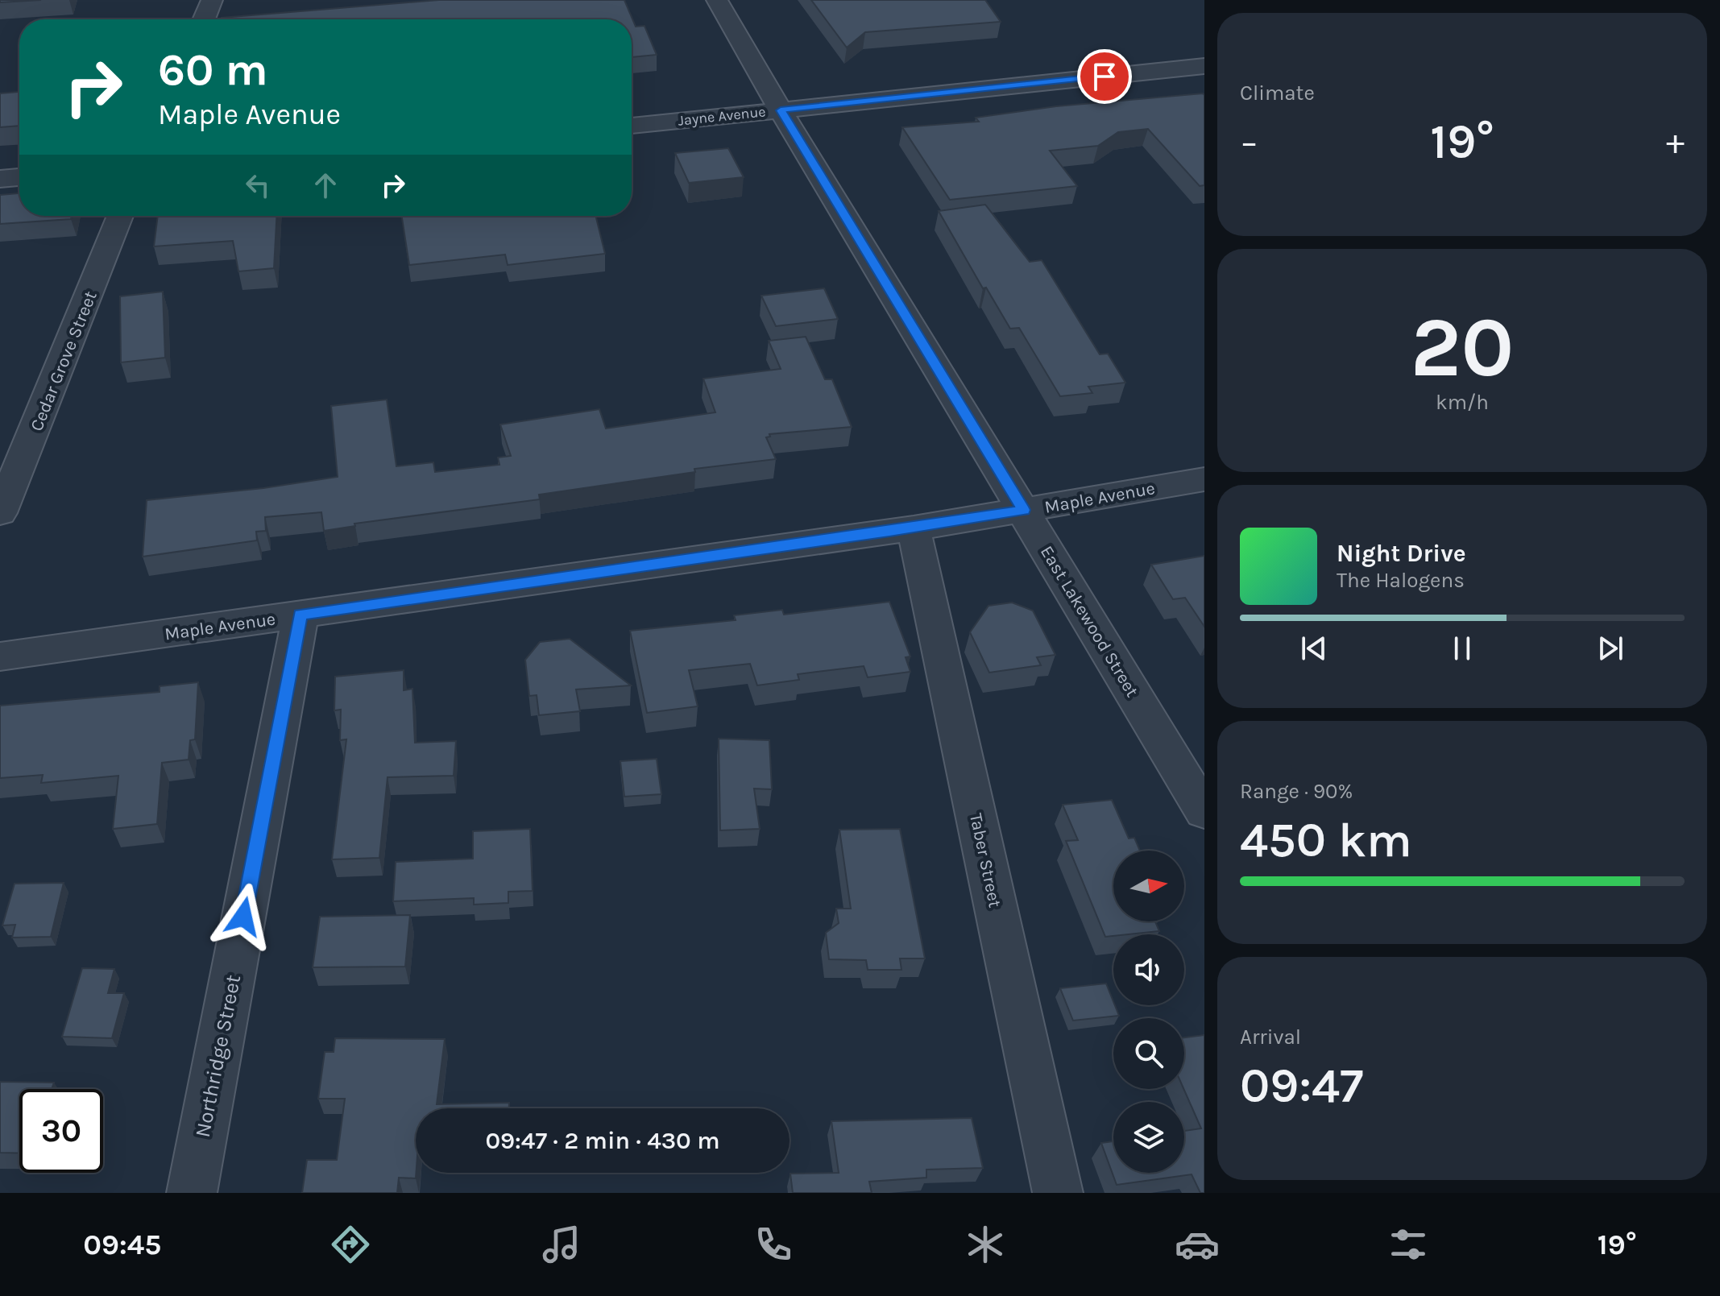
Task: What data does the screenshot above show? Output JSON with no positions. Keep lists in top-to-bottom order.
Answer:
{
  "streets": {
    "street": [
      "Jayne Avenue",
      "Cedar Grove Street",
      "Maple Avenue",
      "East Lakewood Street",
      "Taber Street",
      "Northridge Street"
    ]
  },
  "crossings": [
    ["Jayne Avenue", "East Lakewood Street"],
    ["Maple Avenue", "East Lakewood Street"],
    ["Maple Avenue", "Taber Street"],
    ["Maple Avenue", "Northridge Street"]
  ],
  "north": "right",
  "page": {
    "tile": [
      "Climate",
      ["20", "km/h"],
      ["Range · 90%", "450 km"],
      ["Arrival", "09:47"]
    ],
    "turn": ["60 m", "Maple Avenue"],
    "heat": ["−", "19°", "+"],
    "song": ["Night Drive", "The Halogens"],
    "limit": "30",
    "trip": "09:47 · 2 min · 430 m",
    "tabs": ["09:45", "19°"]
  }
}
